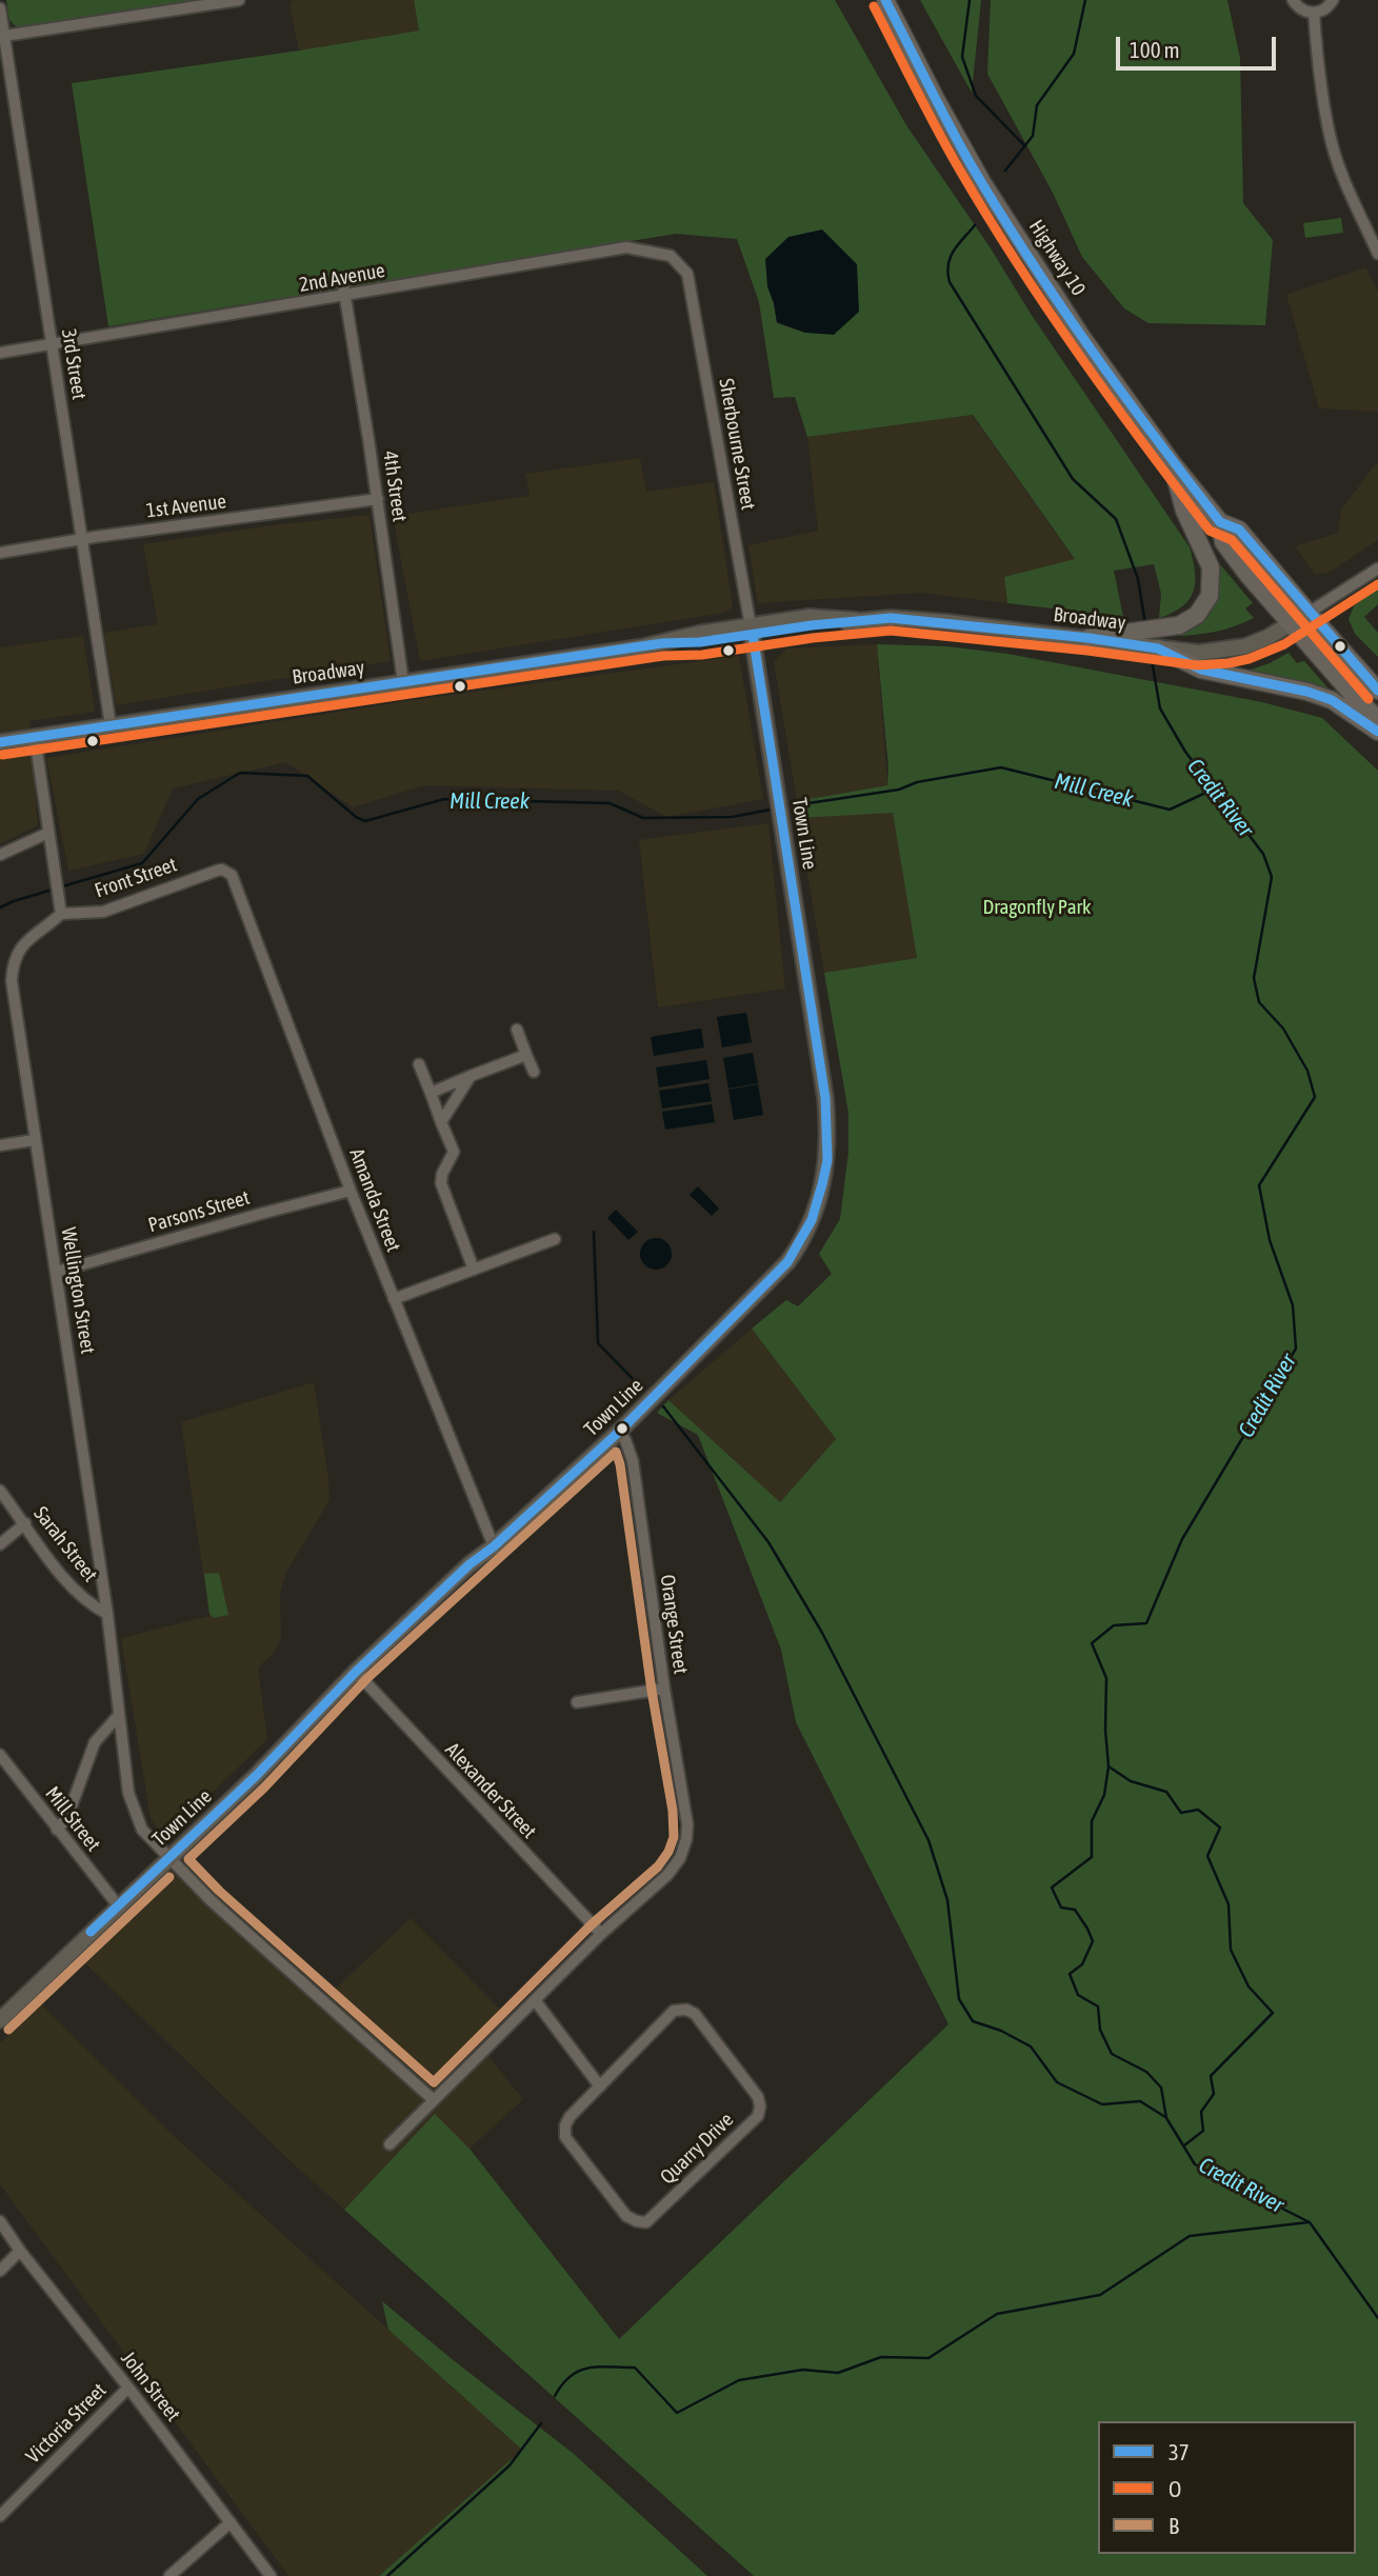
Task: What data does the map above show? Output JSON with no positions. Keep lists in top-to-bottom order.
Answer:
{
  "streets": {
    "highway": ["Highway 10"],
    "main road": ["Broadway", "Town Line"],
    "street": [
      "2nd Avenue",
      "3rd Street",
      "Sherbourne Street",
      "4th Street",
      "1st Avenue",
      "Front Street",
      "Amanda Street",
      "Parsons Street",
      "Wellington Street",
      "Sarah Street",
      "Orange Street",
      "Alexander Street",
      "Mill Street",
      "Quarry Drive",
      "John Street",
      "Victoria Street"
    ]
  },
  "crossings": [
    ["Highway 10", "Broadway"],
    ["2nd Avenue", "3rd Street"],
    ["2nd Avenue", "Sherbourne Street"],
    ["2nd Avenue", "4th Street"],
    ["3rd Street", "1st Avenue"],
    ["3rd Street", "Broadway"],
    ["Sherbourne Street", "Broadway"],
    ["Sherbourne Street", "Town Line"],
    ["4th Street", "1st Avenue"],
    ["4th Street", "Broadway"],
    ["Broadway", "Town Line"],
    ["Town Line", "Amanda Street"],
    ["Town Line", "Wellington Street"],
    ["Town Line", "Orange Street"],
    ["Town Line", "Alexander Street"],
    ["Town Line", "Mill Street"],
    ["Front Street", "Amanda Street"],
    ["Front Street", "Wellington Street"],
    ["Amanda Street", "Parsons Street"],
    ["Parsons Street", "Wellington Street"],
    ["Wellington Street", "Sarah Street"],
    ["Orange Street", "Alexander Street"],
    ["John Street", "Victoria Street"]
  ],
  "water": ["Mill Creek", "Credit River"],
  "parks": ["Dragonfly Park"],
  "lines": ["transit line 37", "transit line O", "transit line B"],
  "legend": ["37", "O", "B"],
  "scale_bar": "100 m"
}
